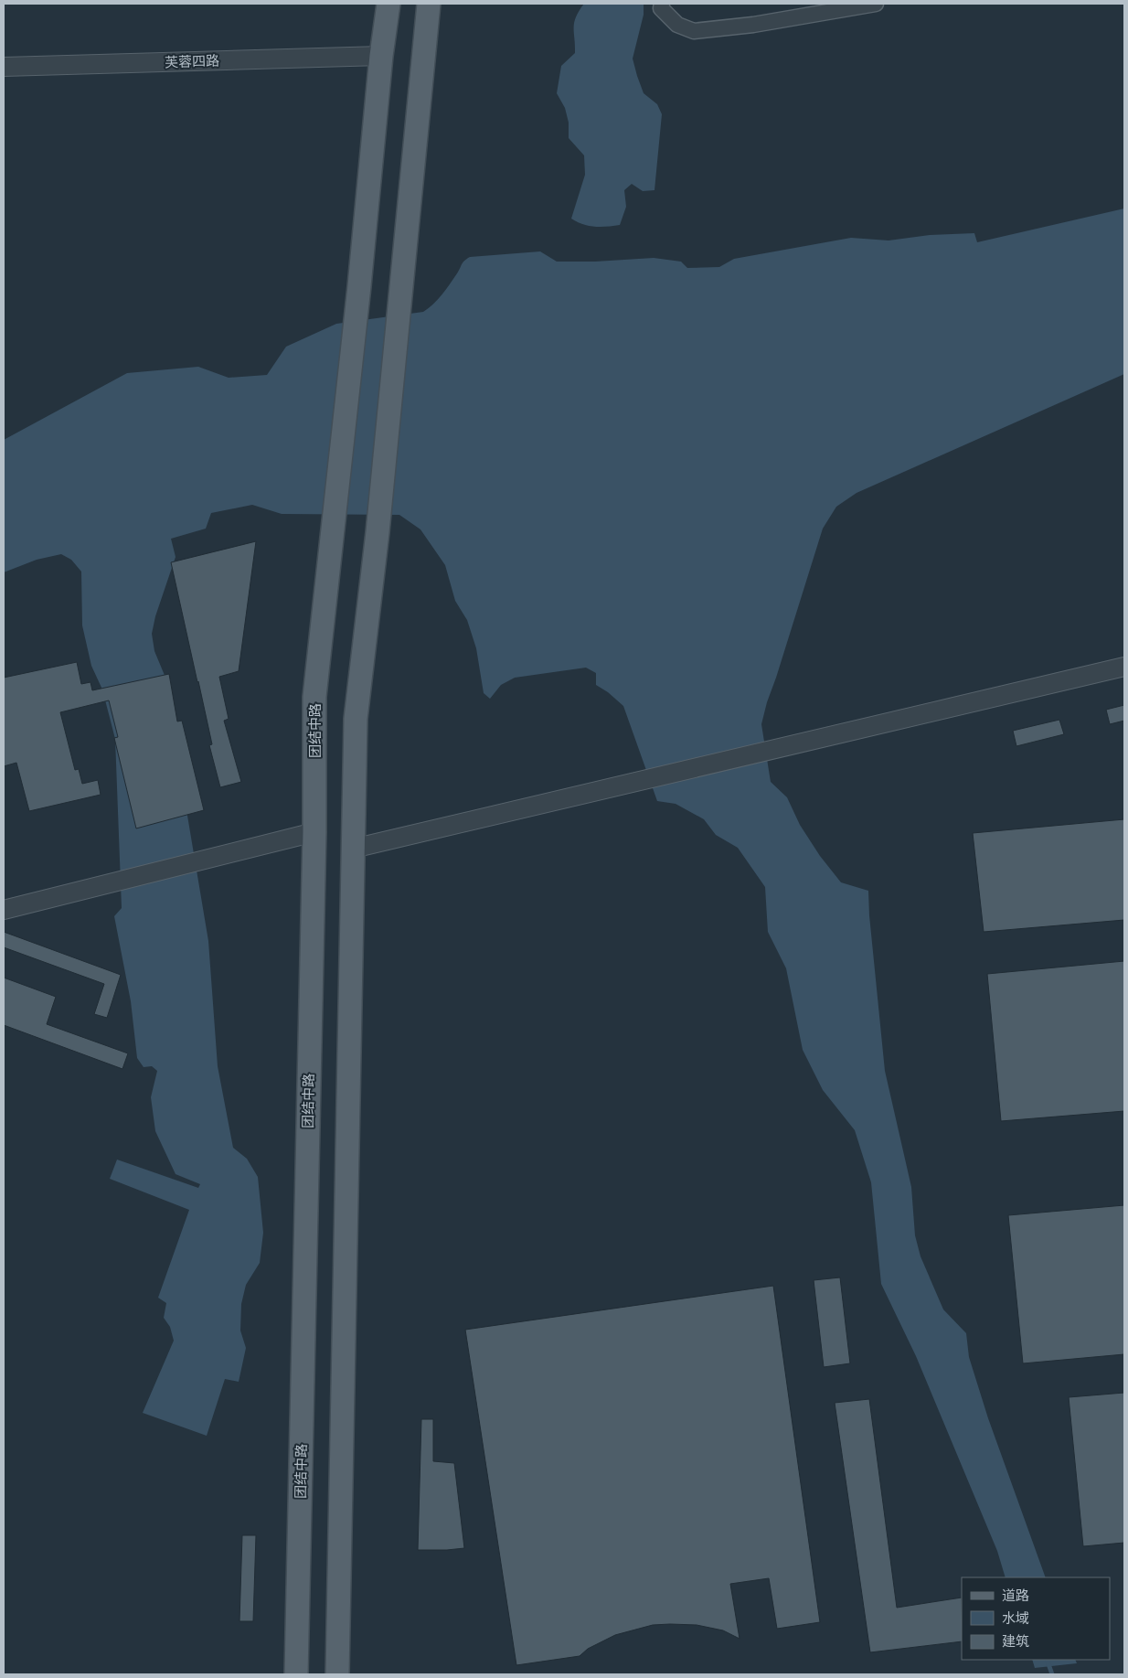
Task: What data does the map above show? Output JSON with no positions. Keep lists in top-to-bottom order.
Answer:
{
  "streets": {
    "main road": ["团结中路"],
    "street": ["芙蓉四路"]
  },
  "crossings": [
    ["芙蓉四路", "团结中路"]
  ],
  "legend": ["道路", "水域", "建筑"]
}
